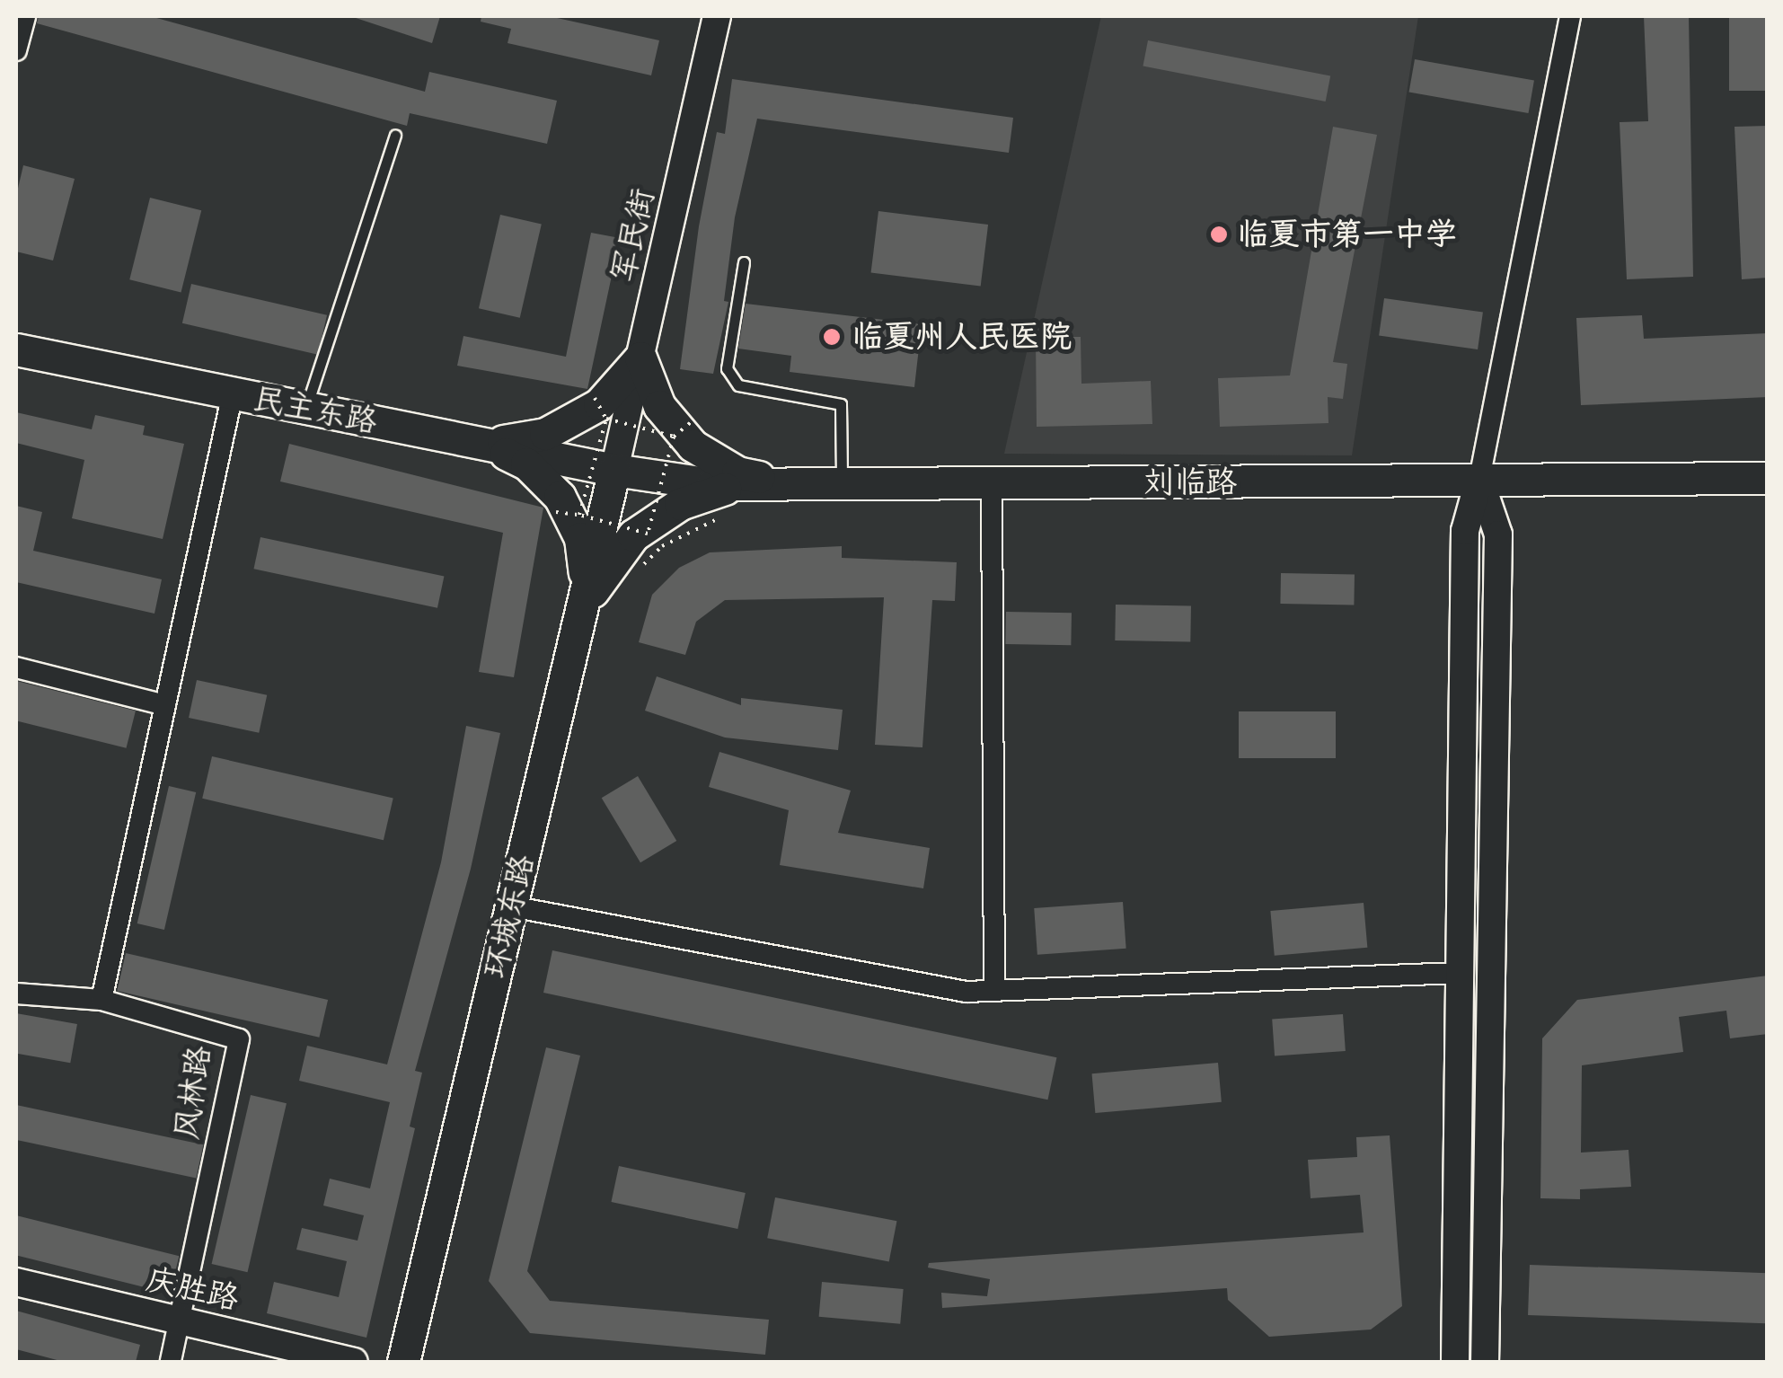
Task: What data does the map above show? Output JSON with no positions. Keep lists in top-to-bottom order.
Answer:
{
  "streets": {
    "main road": [
      "军民街",
      "民主东路",
      "刘临路",
      "环城东路",
      "庆胜路"
    ],
    "street": ["风林路"]
  },
  "crossings": [
    ["军民街", "民主东路"],
    ["军民街", "刘临路"],
    ["军民街", "环城东路"],
    ["民主东路", "刘临路"],
    ["民主东路", "环城东路"],
    ["刘临路", "环城东路"],
    ["风林路", "庆胜路"]
  ],
  "places": ["临夏市第一中学", "临夏州人民医院"]
}
